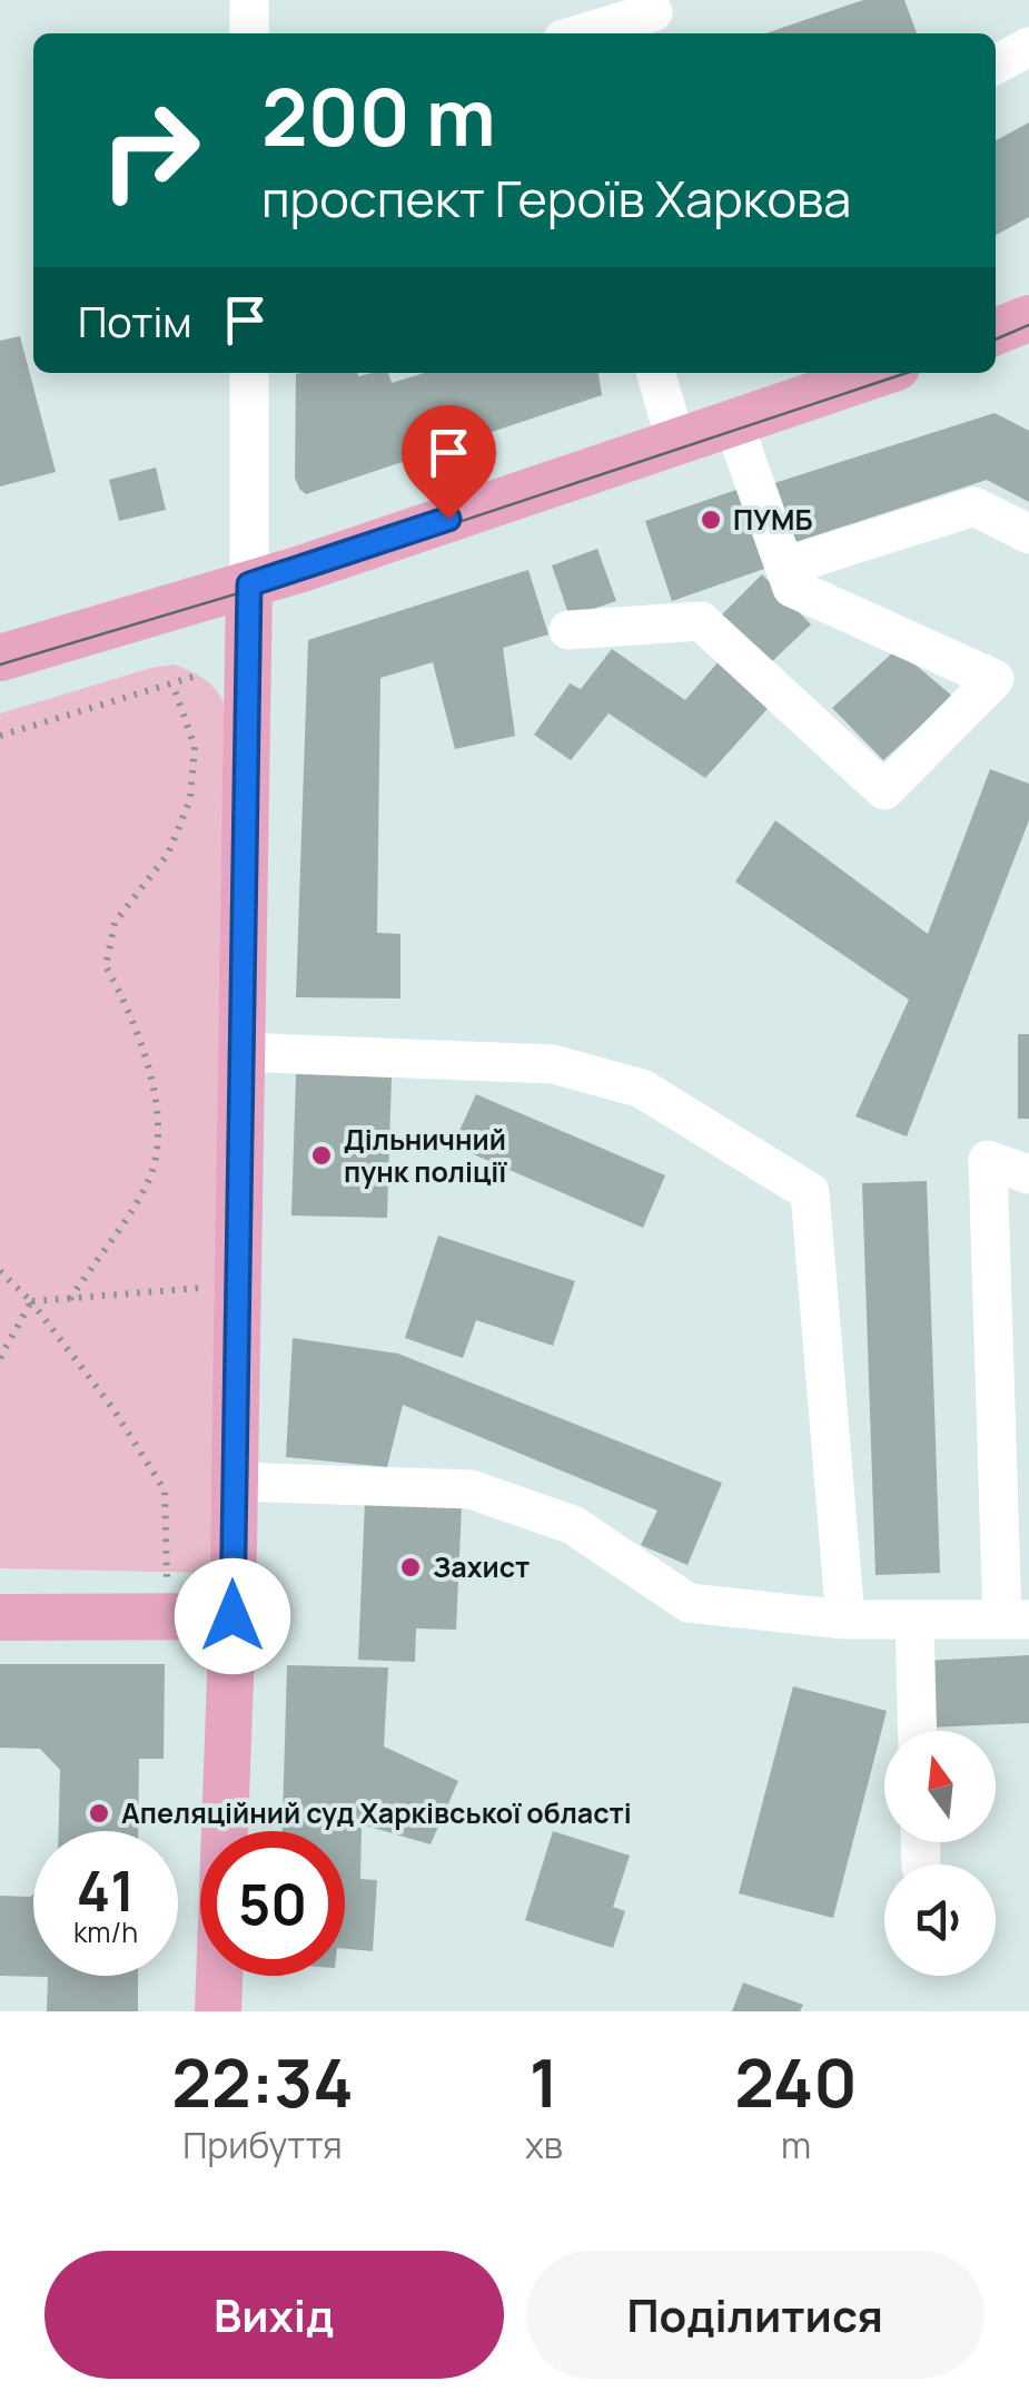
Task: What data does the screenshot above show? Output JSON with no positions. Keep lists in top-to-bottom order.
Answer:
{
  "places": [
    "ПУМБ",
    "Дільничний пунк поліції",
    "Захист",
    "Апеляційний суд Харківської області"
  ],
  "north": "top",
  "page": {
    "turn": ["200 m", "проспект Героїв Харкова"],
    "then": "Потім",
    "speed": "41 km/h",
    "limit": "50",
    "eta": [
      "22:34",
      "Прибуття",
      "1",
      "хв",
      "240",
      "m"
    ],
    "buttons": ["Вихід", "Поділитися"]
  }
}
